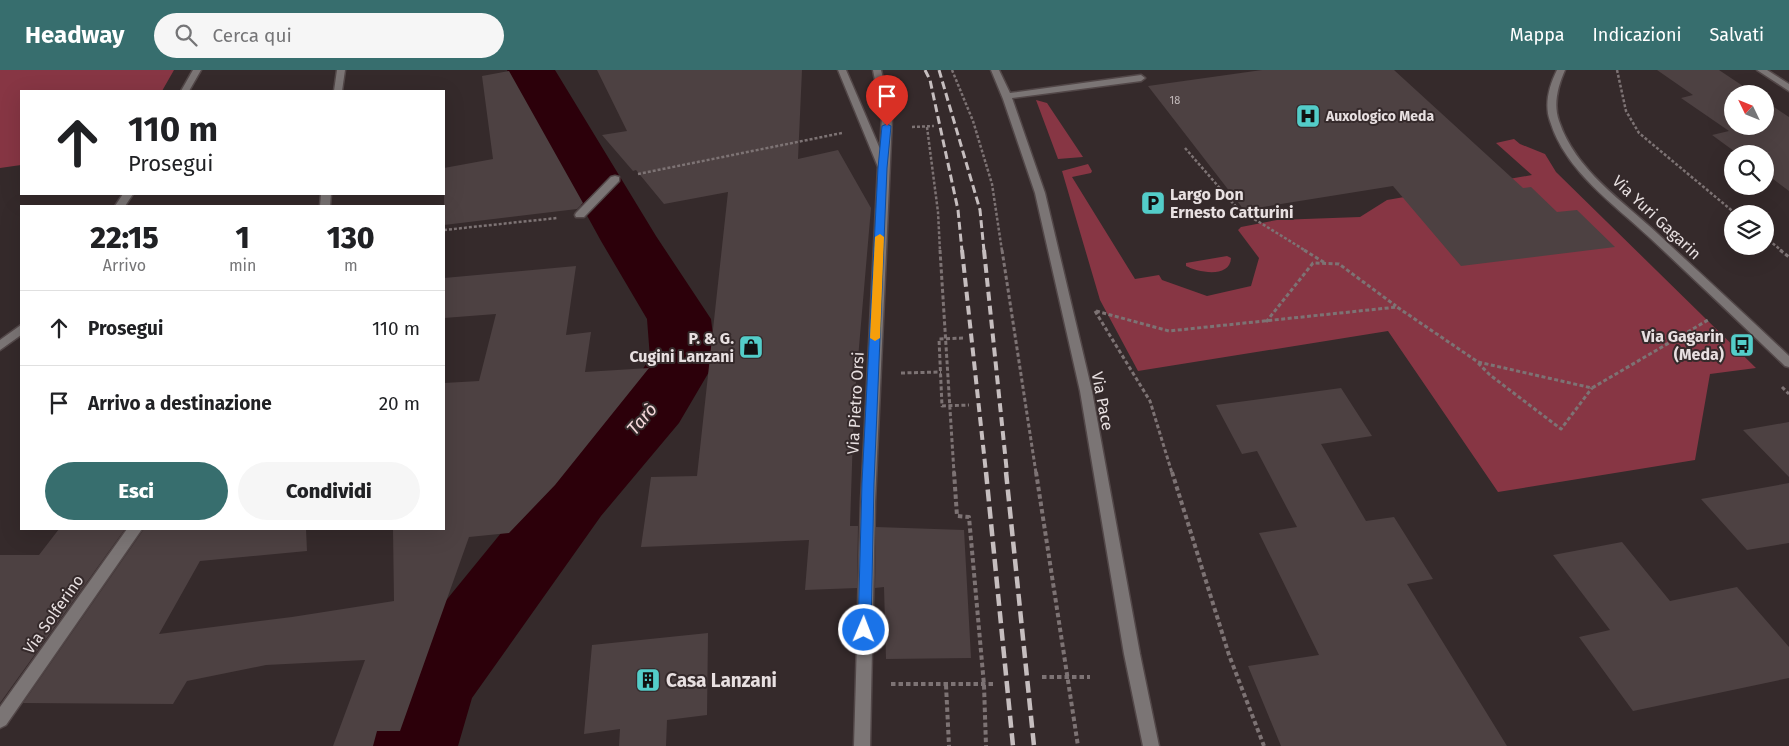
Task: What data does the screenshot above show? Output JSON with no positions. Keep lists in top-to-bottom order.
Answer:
{
  "streets": {
    "street": [
      "Via Yuri Gagarin",
      "Via Pace",
      "Via Pietro Orsi",
      "Via Solferino"
    ]
  },
  "water": ["Tarò"],
  "places": {
    "hospital": ["Auxologico Meda"],
    "parking": ["Largo Don Ernesto Catturini"],
    "bus stop": ["Via Gagarin (Meda)"],
    "shop": ["P. & G. Cugini Lanzani"],
    "building": ["Casa Lanzani"]
  },
  "house_numbers": ["18"],
  "north": "top left",
  "page": {
    "header": "Headway",
    "search": "Cerca qui",
    "nav": ["Mappa", "Indicazioni", "Salvati"],
    "turn": ["110 m", "Prosegui"],
    "eta": [
      "22:15",
      "Arrivo",
      "1",
      "min",
      "130",
      "m"
    ],
    "list": [
      {
        "name": "Prosegui",
        "value": "110 m"
      },
      {
        "name": "Arrivo a destinazione",
        "value": "20 m"
      }
    ],
    "buttons": ["Esci", "Condividi"]
  }
}
